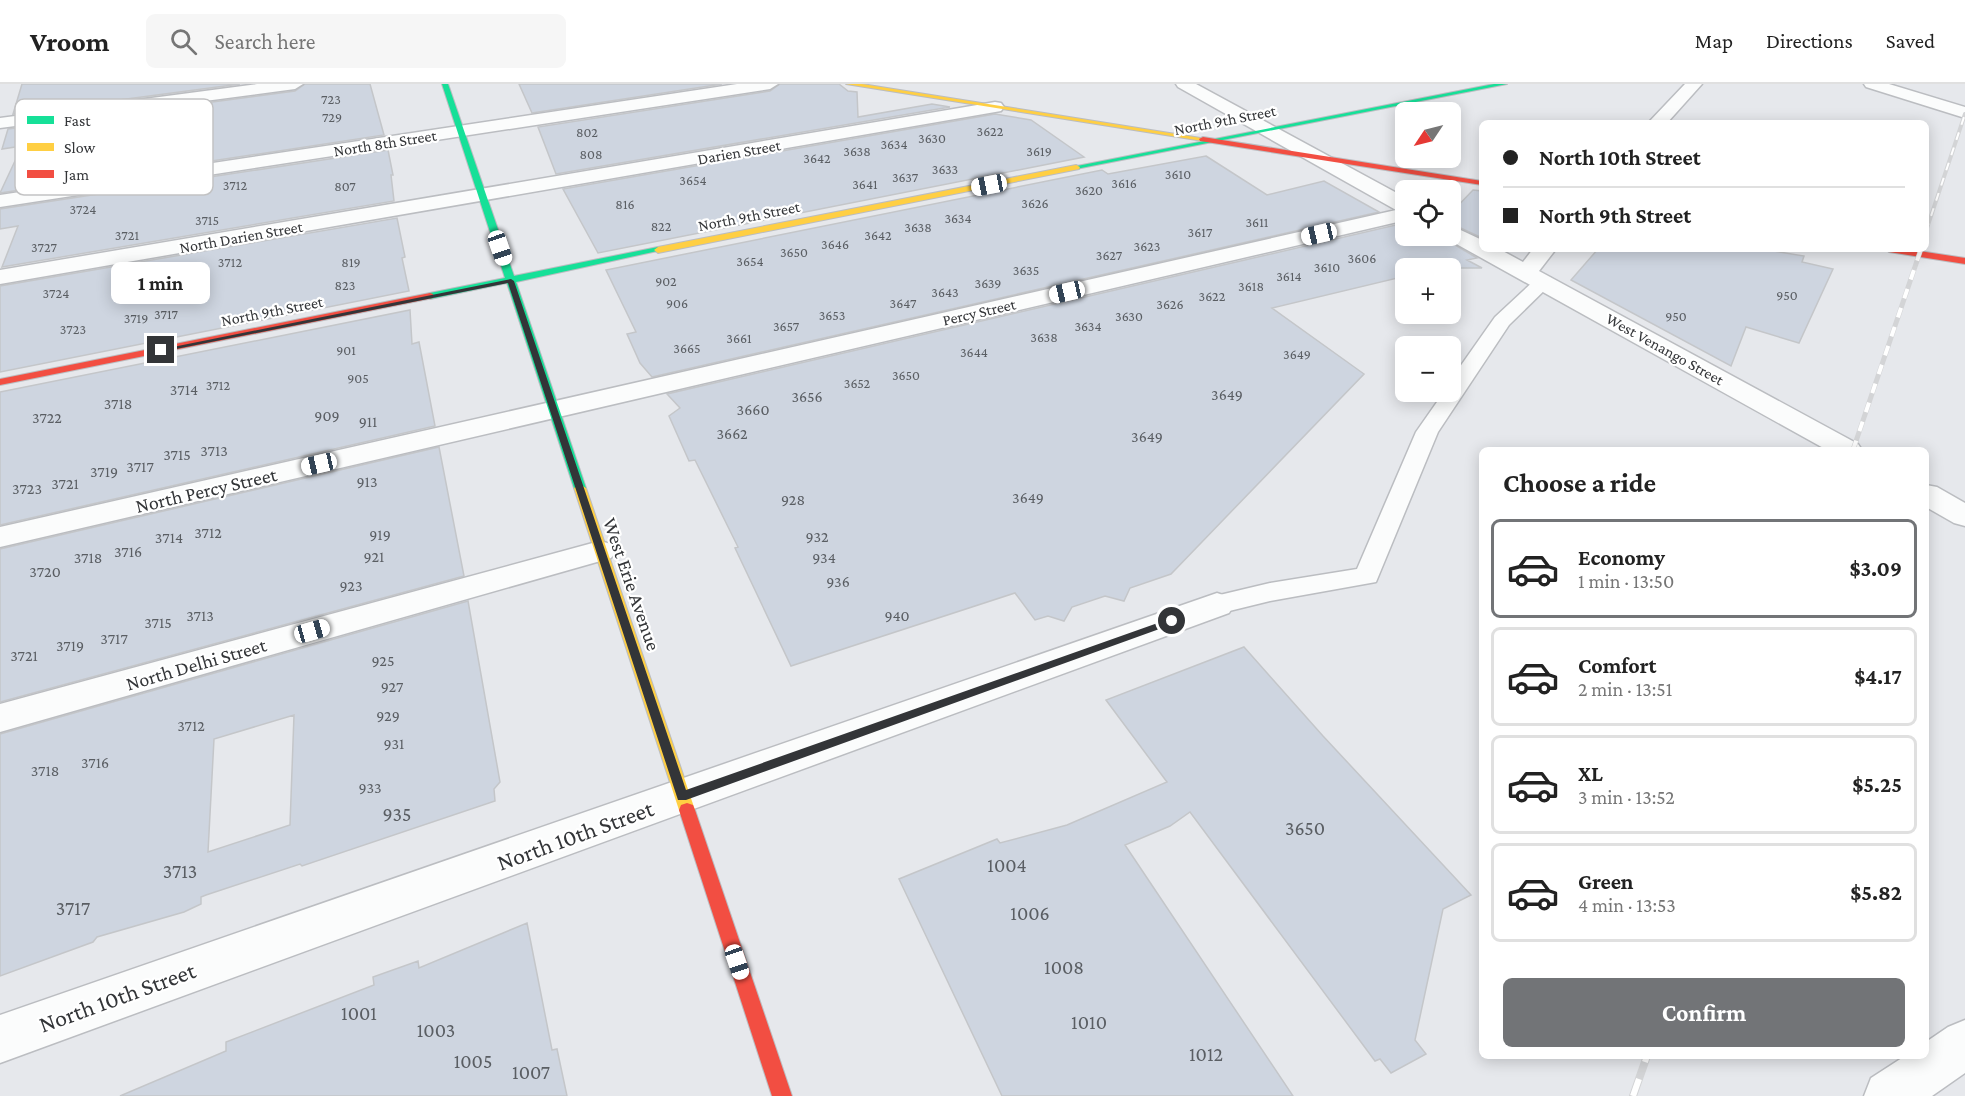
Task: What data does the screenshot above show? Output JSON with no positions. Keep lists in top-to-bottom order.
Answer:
{
  "streets": {
    "street": [
      "North 9th Street",
      "North 8th Street",
      "Darien Street",
      "North Darien Street",
      "Percy Street",
      "West Venango Street",
      "North Percy Street",
      "West Erie Avenue",
      "North Delhi Street",
      "North 10th Street"
    ]
  },
  "crossings": [
    ["North 9th Street", "West Erie Avenue"],
    ["North 8th Street", "West Erie Avenue"],
    ["Darien Street", "North Darien Street"],
    ["Darien Street", "West Erie Avenue"],
    ["North Darien Street", "West Erie Avenue"],
    ["Percy Street", "North Percy Street"],
    ["Percy Street", "West Erie Avenue"],
    ["North Percy Street", "West Erie Avenue"],
    ["West Erie Avenue", "North Delhi Street"],
    ["West Erie Avenue", "North 10th Street"]
  ],
  "house_numbers": [
    "723",
    "729",
    "3622",
    "802",
    "3630",
    "3634",
    "3638",
    "3619",
    "808",
    "3642",
    "3633",
    "3610",
    "3637",
    "3654",
    "3616",
    "3641",
    "3712",
    "807",
    "3620",
    "3626",
    "816",
    "3724",
    "3634",
    "3715",
    "3611",
    "822",
    "3638",
    "3617",
    "3721",
    "3642",
    "3646",
    "3623",
    "3727",
    "3650",
    "3627",
    "3606",
    "3654",
    "3712",
    "819",
    "3610",
    "3635",
    "3614",
    "902",
    "3639",
    "823",
    "3618",
    "3643",
    "3724",
    "950",
    "3622",
    "906",
    "3647",
    "3626",
    "3717",
    "3653",
    "3630",
    "950",
    "3719",
    "3657",
    "3634",
    "3723",
    "3638",
    "3661",
    "3665",
    "901",
    "3644",
    "3649",
    "3650",
    "905",
    "3652",
    "3712",
    "3714",
    "3649",
    "3656",
    "3718",
    "3660",
    "909",
    "3722",
    "911",
    "3662",
    "3649",
    "3713",
    "3715",
    "3717",
    "3719",
    "913",
    "3721",
    "3723",
    "3649",
    "928",
    "3712",
    "919",
    "932",
    "3714",
    "3716",
    "921",
    "3718",
    "934",
    "3720",
    "936",
    "923",
    "3713",
    "940",
    "3715",
    "3717",
    "3719",
    "3721",
    "925",
    "927",
    "929",
    "3712",
    "931",
    "3716",
    "3718",
    "933",
    "935",
    "3650",
    "1004",
    "3713",
    "3717",
    "1006",
    "1008",
    "1001",
    "1010",
    "1003",
    "1012",
    "1005",
    "1007"
  ],
  "legend": ["Fast", "Slow", "Jam"],
  "north": "bottom left",
  "page": {
    "header": "Vroom",
    "search": "Search here",
    "nav": ["Map", "Directions", "Saved"],
    "map_buttons": ["+", "−"],
    "banner": ["North 10th Street", "North 9th Street"],
    "bubble": "1 min",
    "heading": "Choose a ride",
    "list": [
      {
        "name": "Economy",
        "note": "1 min · 13:50",
        "value": "$3.09"
      },
      {
        "name": "Comfort",
        "note": "2 min · 13:51",
        "value": "$4.17"
      },
      {
        "name": "XL",
        "note": "3 min · 13:52",
        "value": "$5.25"
      },
      {
        "name": "Green",
        "note": "4 min · 13:53",
        "value": "$5.82"
      }
    ],
    "buttons": "Confirm"
  }
}
